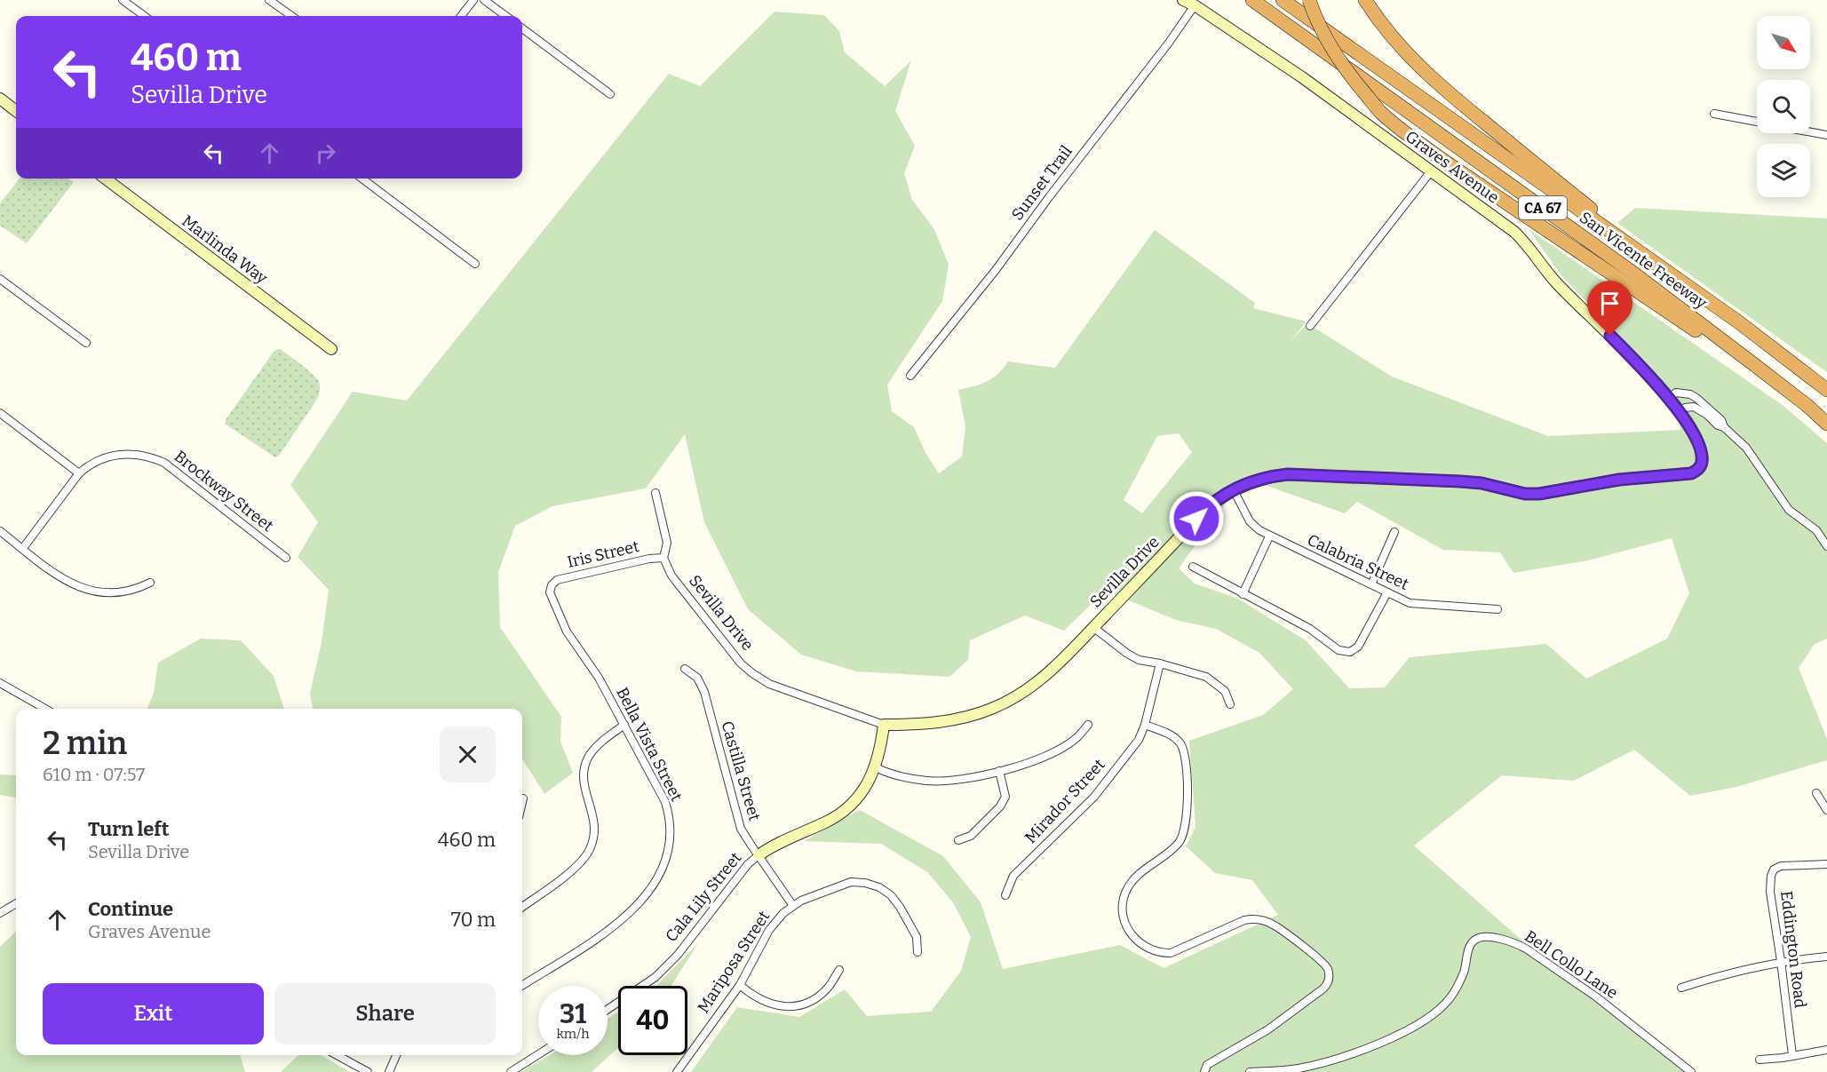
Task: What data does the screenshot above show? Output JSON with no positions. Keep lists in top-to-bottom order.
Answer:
{
  "streets": {
    "highway": ["CA 67", "San Vicente Freeway"],
    "street": [
      "Graves Avenue",
      "Sunset Trail",
      "Marlinda Way",
      "Brockway Street",
      "Iris Street",
      "Calabria Street",
      "Sevilla Drive",
      "Bella Vista Street",
      "Castilla Street",
      "Mirador Street",
      "Cala Lily Street",
      "Eddington Road",
      "Mariposa Street",
      "Bell Collo Lane"
    ]
  },
  "crossings": [
    ["Graves Avenue", "Sunset Trail"],
    ["Graves Avenue", "Sevilla Drive"],
    ["Iris Street", "Sevilla Drive"],
    ["Iris Street", "Bella Vista Street"],
    ["Calabria Street", "Sevilla Drive"],
    ["Sevilla Drive", "Cala Lily Street"],
    ["Castilla Street", "Cala Lily Street"],
    ["Castilla Street", "Mariposa Street"]
  ],
  "north": "bottom right",
  "page": {
    "turn": ["460 m", "Sevilla Drive"],
    "heading": ["2 min", "610 m · 07:57"],
    "list": [
      {
        "name": "Turn left",
        "note": "Sevilla Drive",
        "value": "460 m"
      },
      {
        "name": "Continue",
        "note": "Graves Avenue",
        "value": "70 m"
      }
    ],
    "buttons": ["Exit", "Share"],
    "speed": "31 km/h",
    "limit": "40"
  }
}
